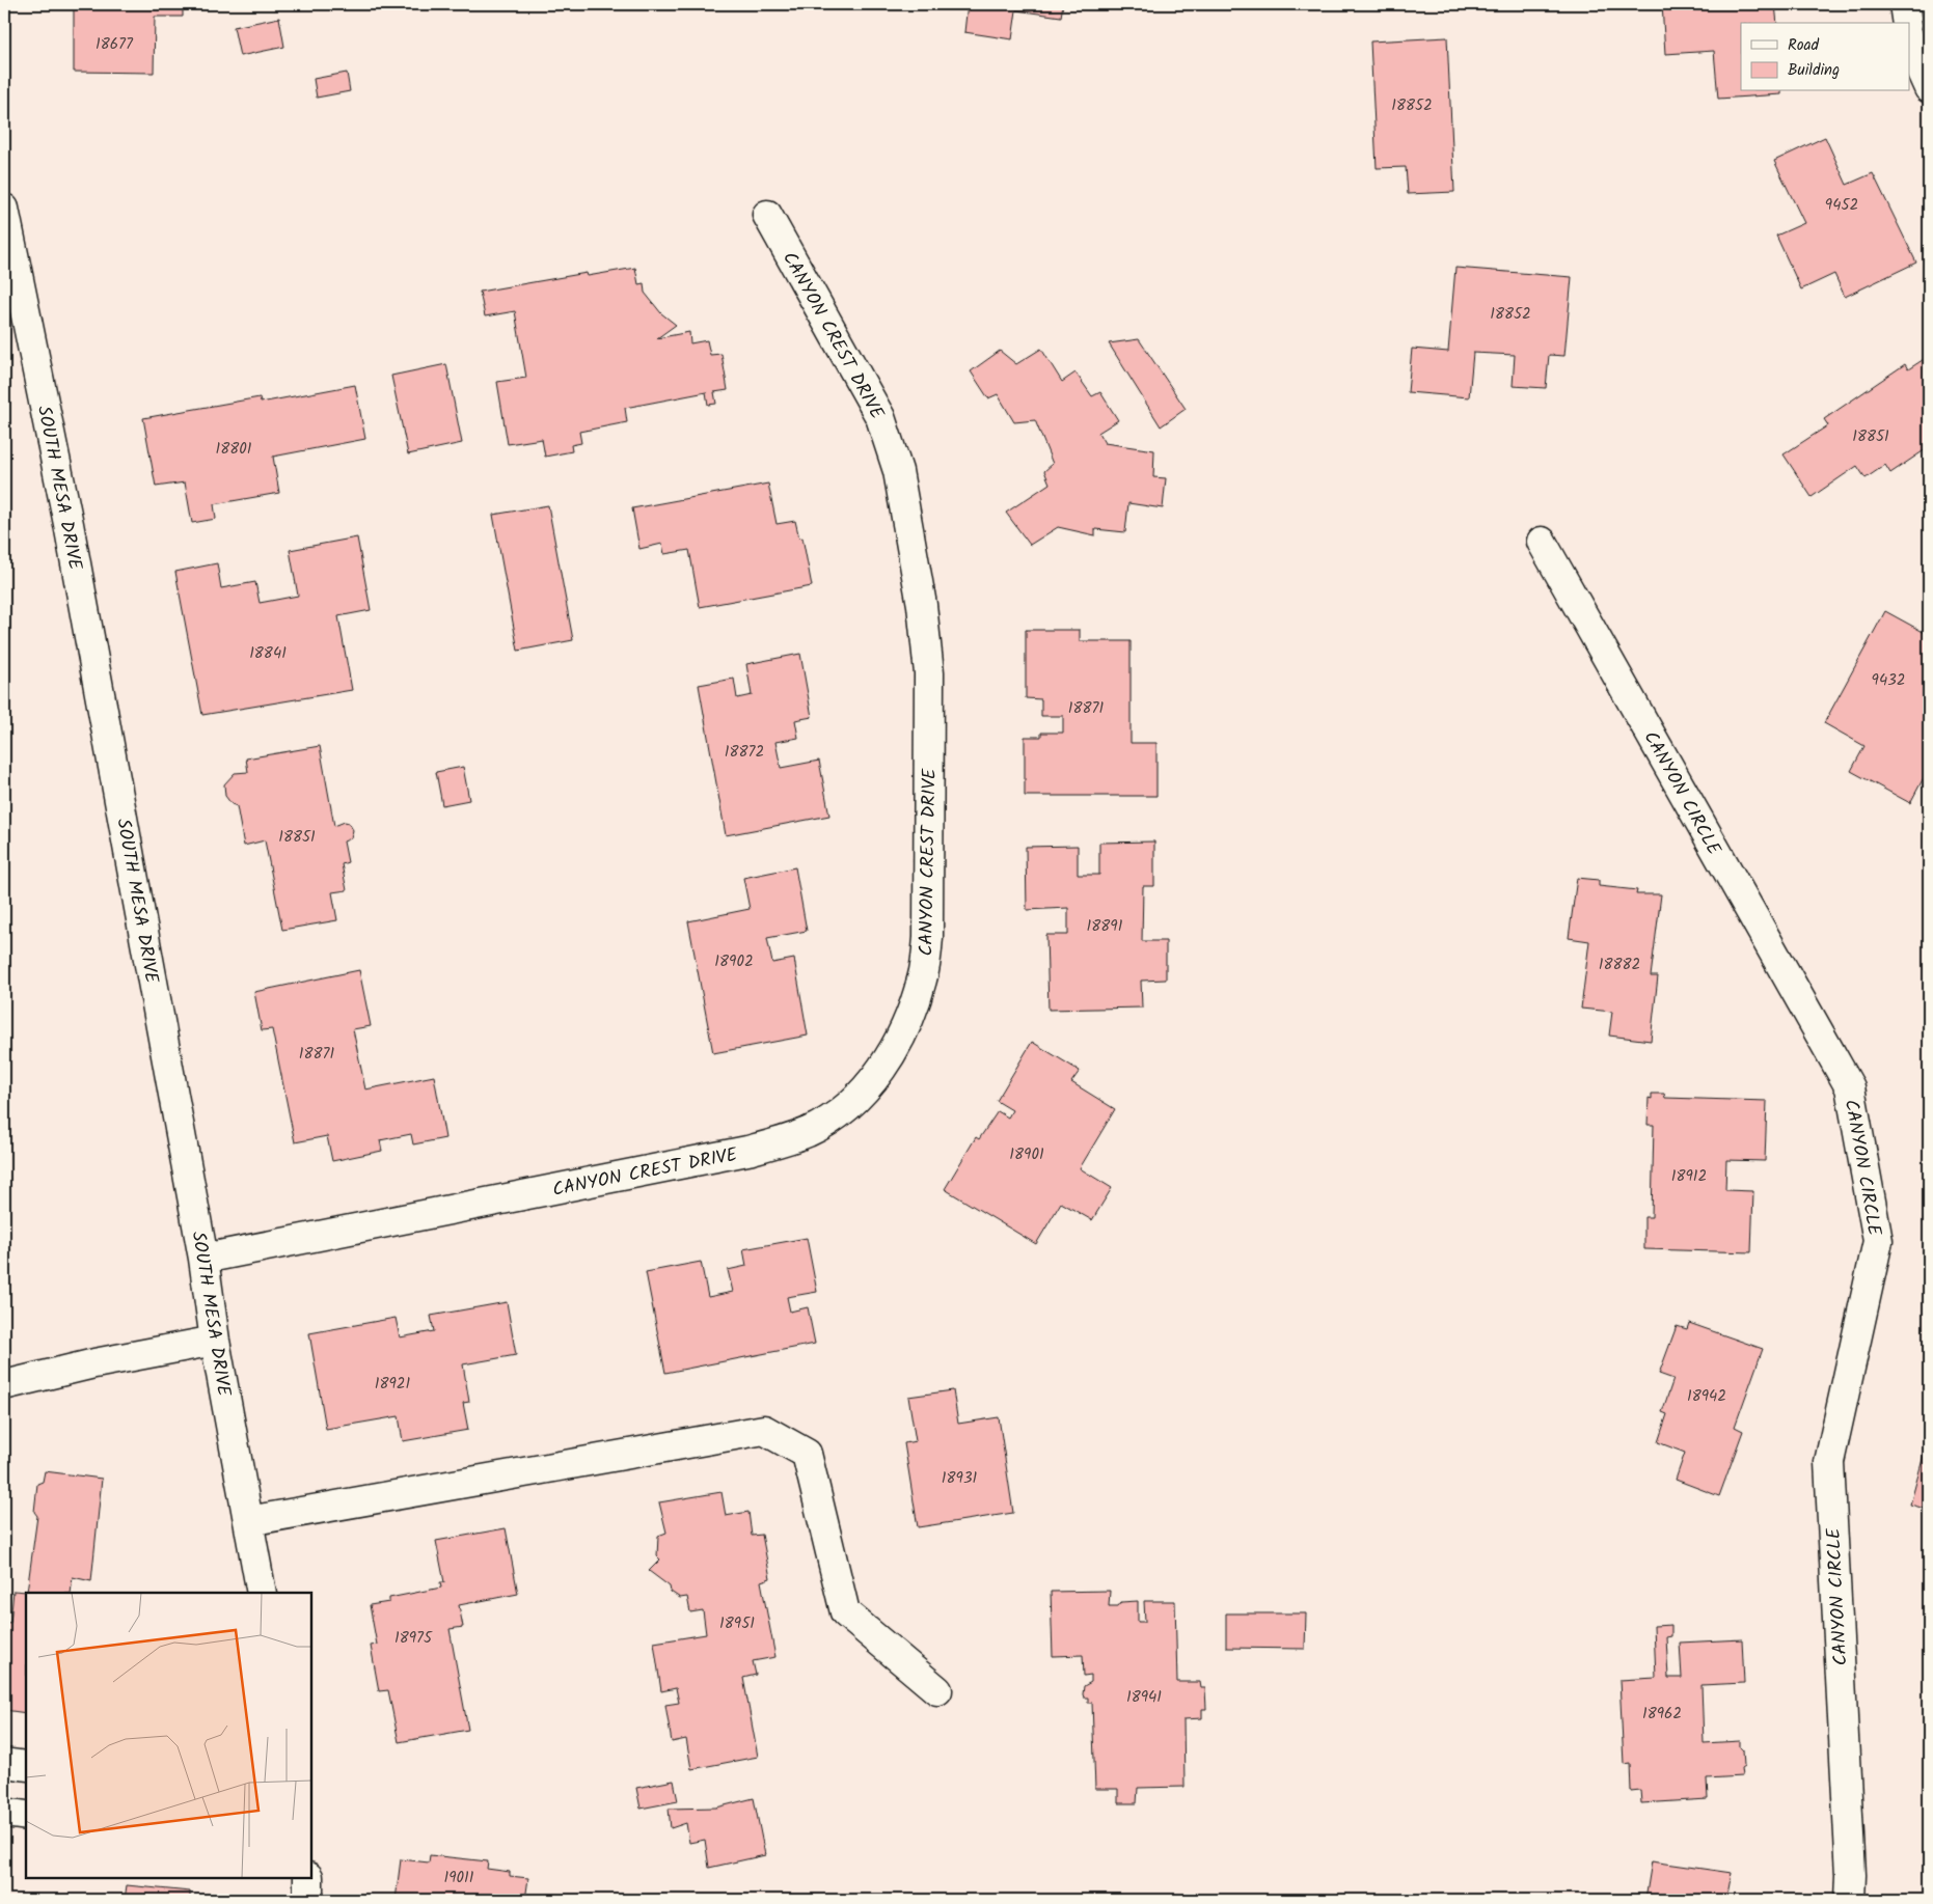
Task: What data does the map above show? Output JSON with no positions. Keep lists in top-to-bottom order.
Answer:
{
  "streets": {
    "street": ["CANYON CREST DRIVE", "SOUTH MESA DRIVE", "CANYON CIRCLE"]
  },
  "crossings": [
    ["CANYON CREST DRIVE", "SOUTH MESA DRIVE"]
  ],
  "house_numbers": [
    "18677",
    "18852",
    "9452",
    "18852",
    "18851",
    "18801",
    "18841",
    "9432",
    "18871",
    "18872",
    "18851",
    "18891",
    "18902",
    "18882",
    "18871",
    "18901",
    "18912",
    "18921",
    "18942",
    "18931",
    "18951",
    "18975",
    "18941",
    "18962",
    "19011"
  ],
  "legend": ["Road", "Building"]
}
